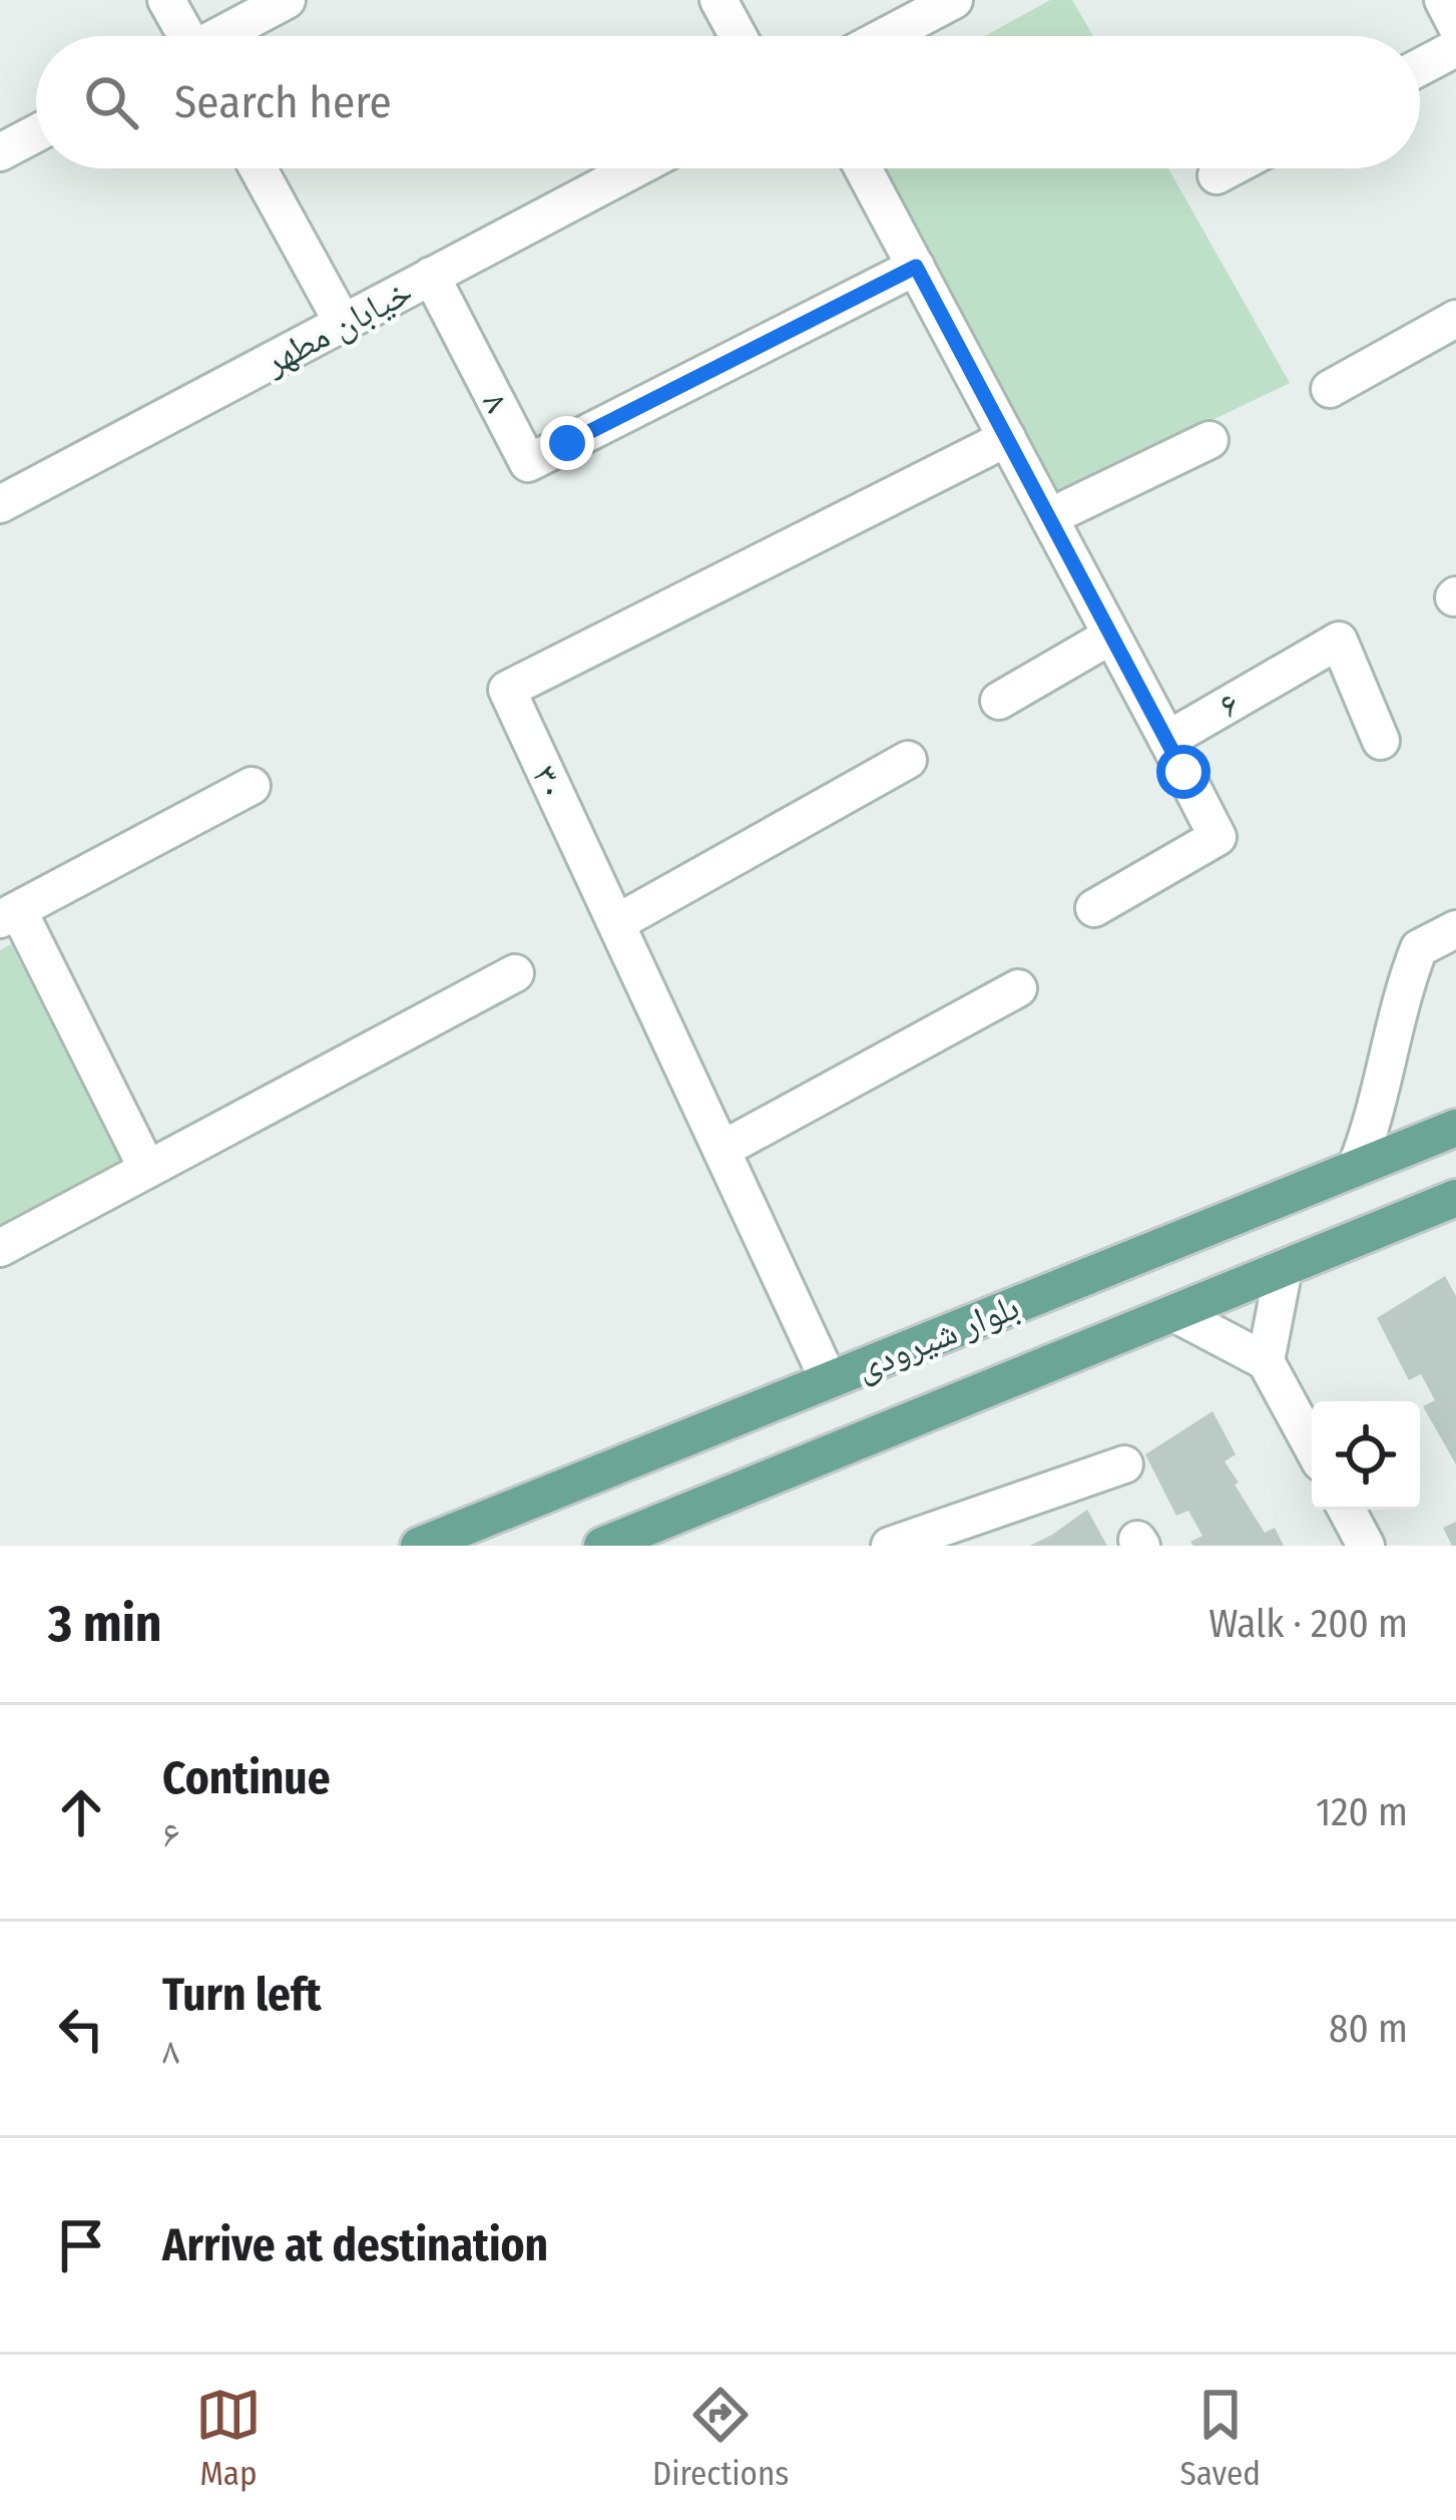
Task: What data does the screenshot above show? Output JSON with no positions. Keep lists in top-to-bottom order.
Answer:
{
  "streets": {
    "main road": ["بلوار شیرودی"],
    "street": [
      "خیابان مطهر",
      "۸",
      "۶",
      "۳۰"
    ]
  },
  "crossings": [
    ["خیابان مطهر", "۸"],
    ["۳۰", "بلوار شیرودی"]
  ],
  "page": {
    "search": "Search here",
    "heading": ["3 min", "Walk · 200 m"],
    "list": [
      ["Continue", "۶", "120 m"],
      ["Turn left", "۸", "80 m"],
      "Arrive at destination"
    ],
    "nav": ["Map", "Directions", "Saved"]
  }
}
